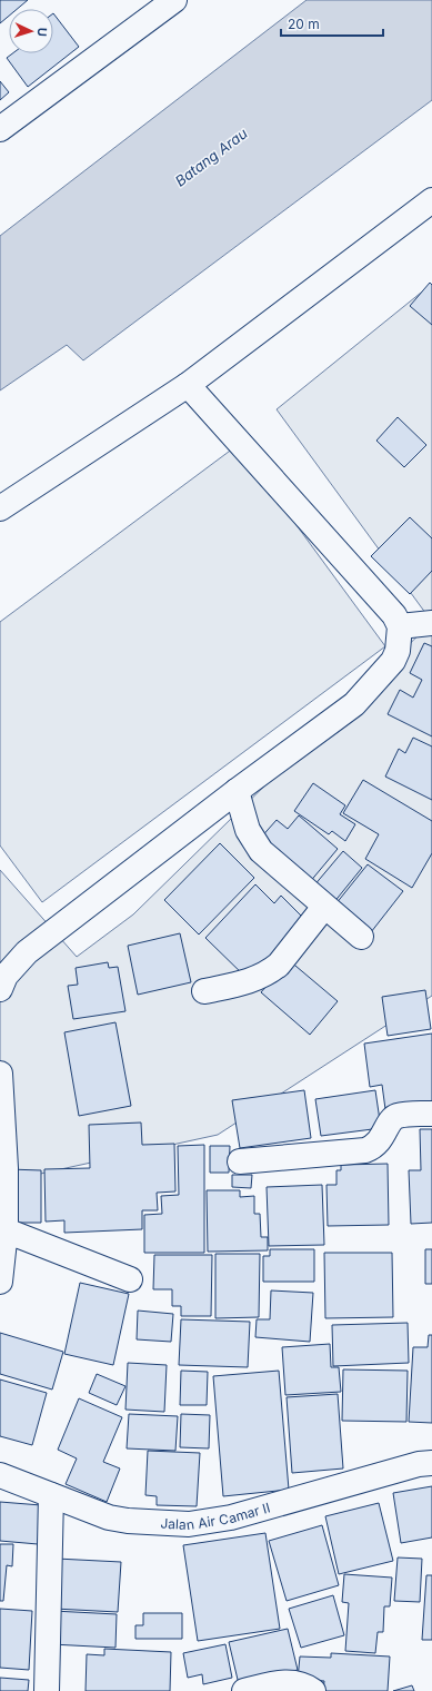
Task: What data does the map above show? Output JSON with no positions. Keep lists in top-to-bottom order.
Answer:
{
  "streets": {
    "street": ["Jalan Air Camar II"]
  },
  "water": ["Batang Arau"],
  "scale_bar": "20 m",
  "north": "right"
}
